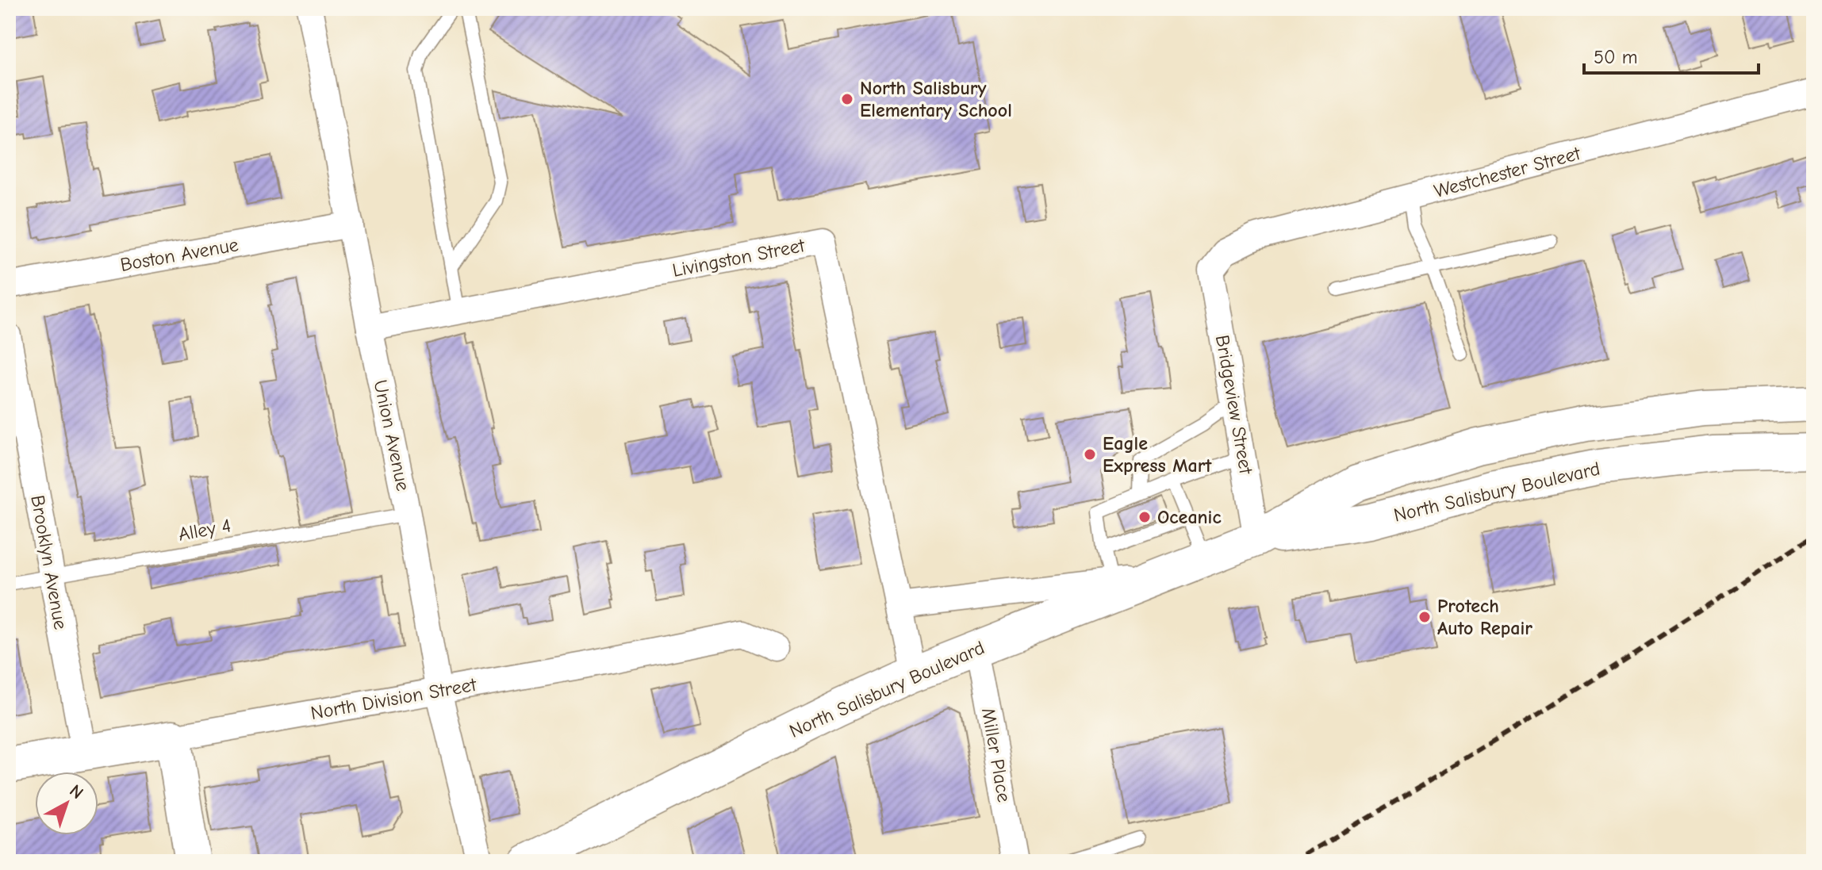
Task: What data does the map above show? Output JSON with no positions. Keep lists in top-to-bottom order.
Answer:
{
  "streets": {
    "main road": ["North Salisbury Boulevard", "North Division Street"],
    "street": [
      "Westchester Street",
      "Boston Avenue",
      "Livingston Street",
      "Bridgeview Street",
      "Union Avenue",
      "Brooklyn Avenue",
      "Miller Place"
    ],
    "lane": ["Alley 4"]
  },
  "crossings": [
    ["Westchester Street", "Bridgeview Street"],
    ["Boston Avenue", "Union Avenue"],
    ["Livingston Street", "Union Avenue"],
    ["Livingston Street", "North Salisbury Boulevard"],
    ["Bridgeview Street", "North Salisbury Boulevard"],
    ["Union Avenue", "Alley 4"],
    ["Union Avenue", "North Division Street"],
    ["North Salisbury Boulevard", "Miller Place"],
    ["Alley 4", "Brooklyn Avenue"],
    ["Brooklyn Avenue", "North Division Street"]
  ],
  "places": [
    "North Salisbury Elementary School",
    "Eagle Express Mart",
    "Oceanic",
    "Protech Auto Repair"
  ],
  "scale_bar": "50 m",
  "north": "top right"
}
